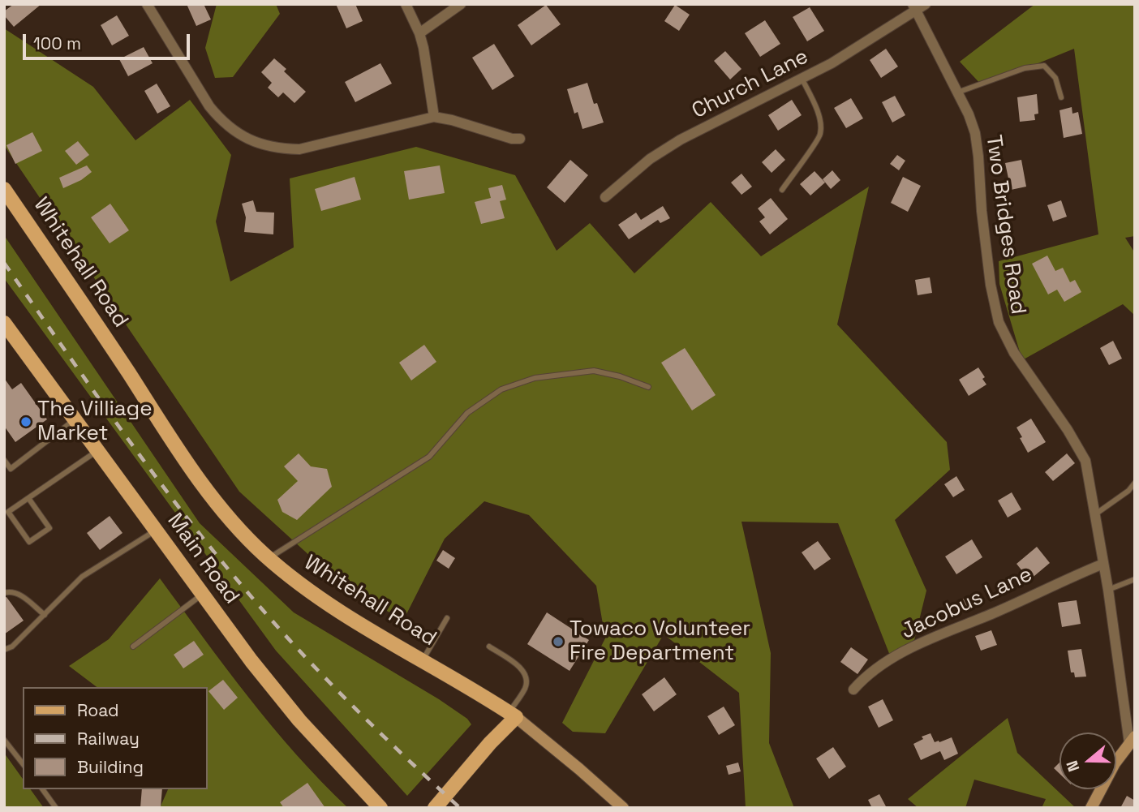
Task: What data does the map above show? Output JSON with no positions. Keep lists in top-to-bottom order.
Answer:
{
  "streets": {
    "main road": ["Whitehall Road", "Main Road"],
    "street": ["Church Lane", "Two Bridges Road", "Jacobus Lane"]
  },
  "crossings": [
    ["Church Lane", "Two Bridges Road"],
    ["Two Bridges Road", "Jacobus Lane"]
  ],
  "places": ["The Villiage Market", "Towaco Volunteer Fire Department"],
  "legend": ["Road", "Railway", "Building"],
  "scale_bar": "100 m",
  "north": "left"
}
